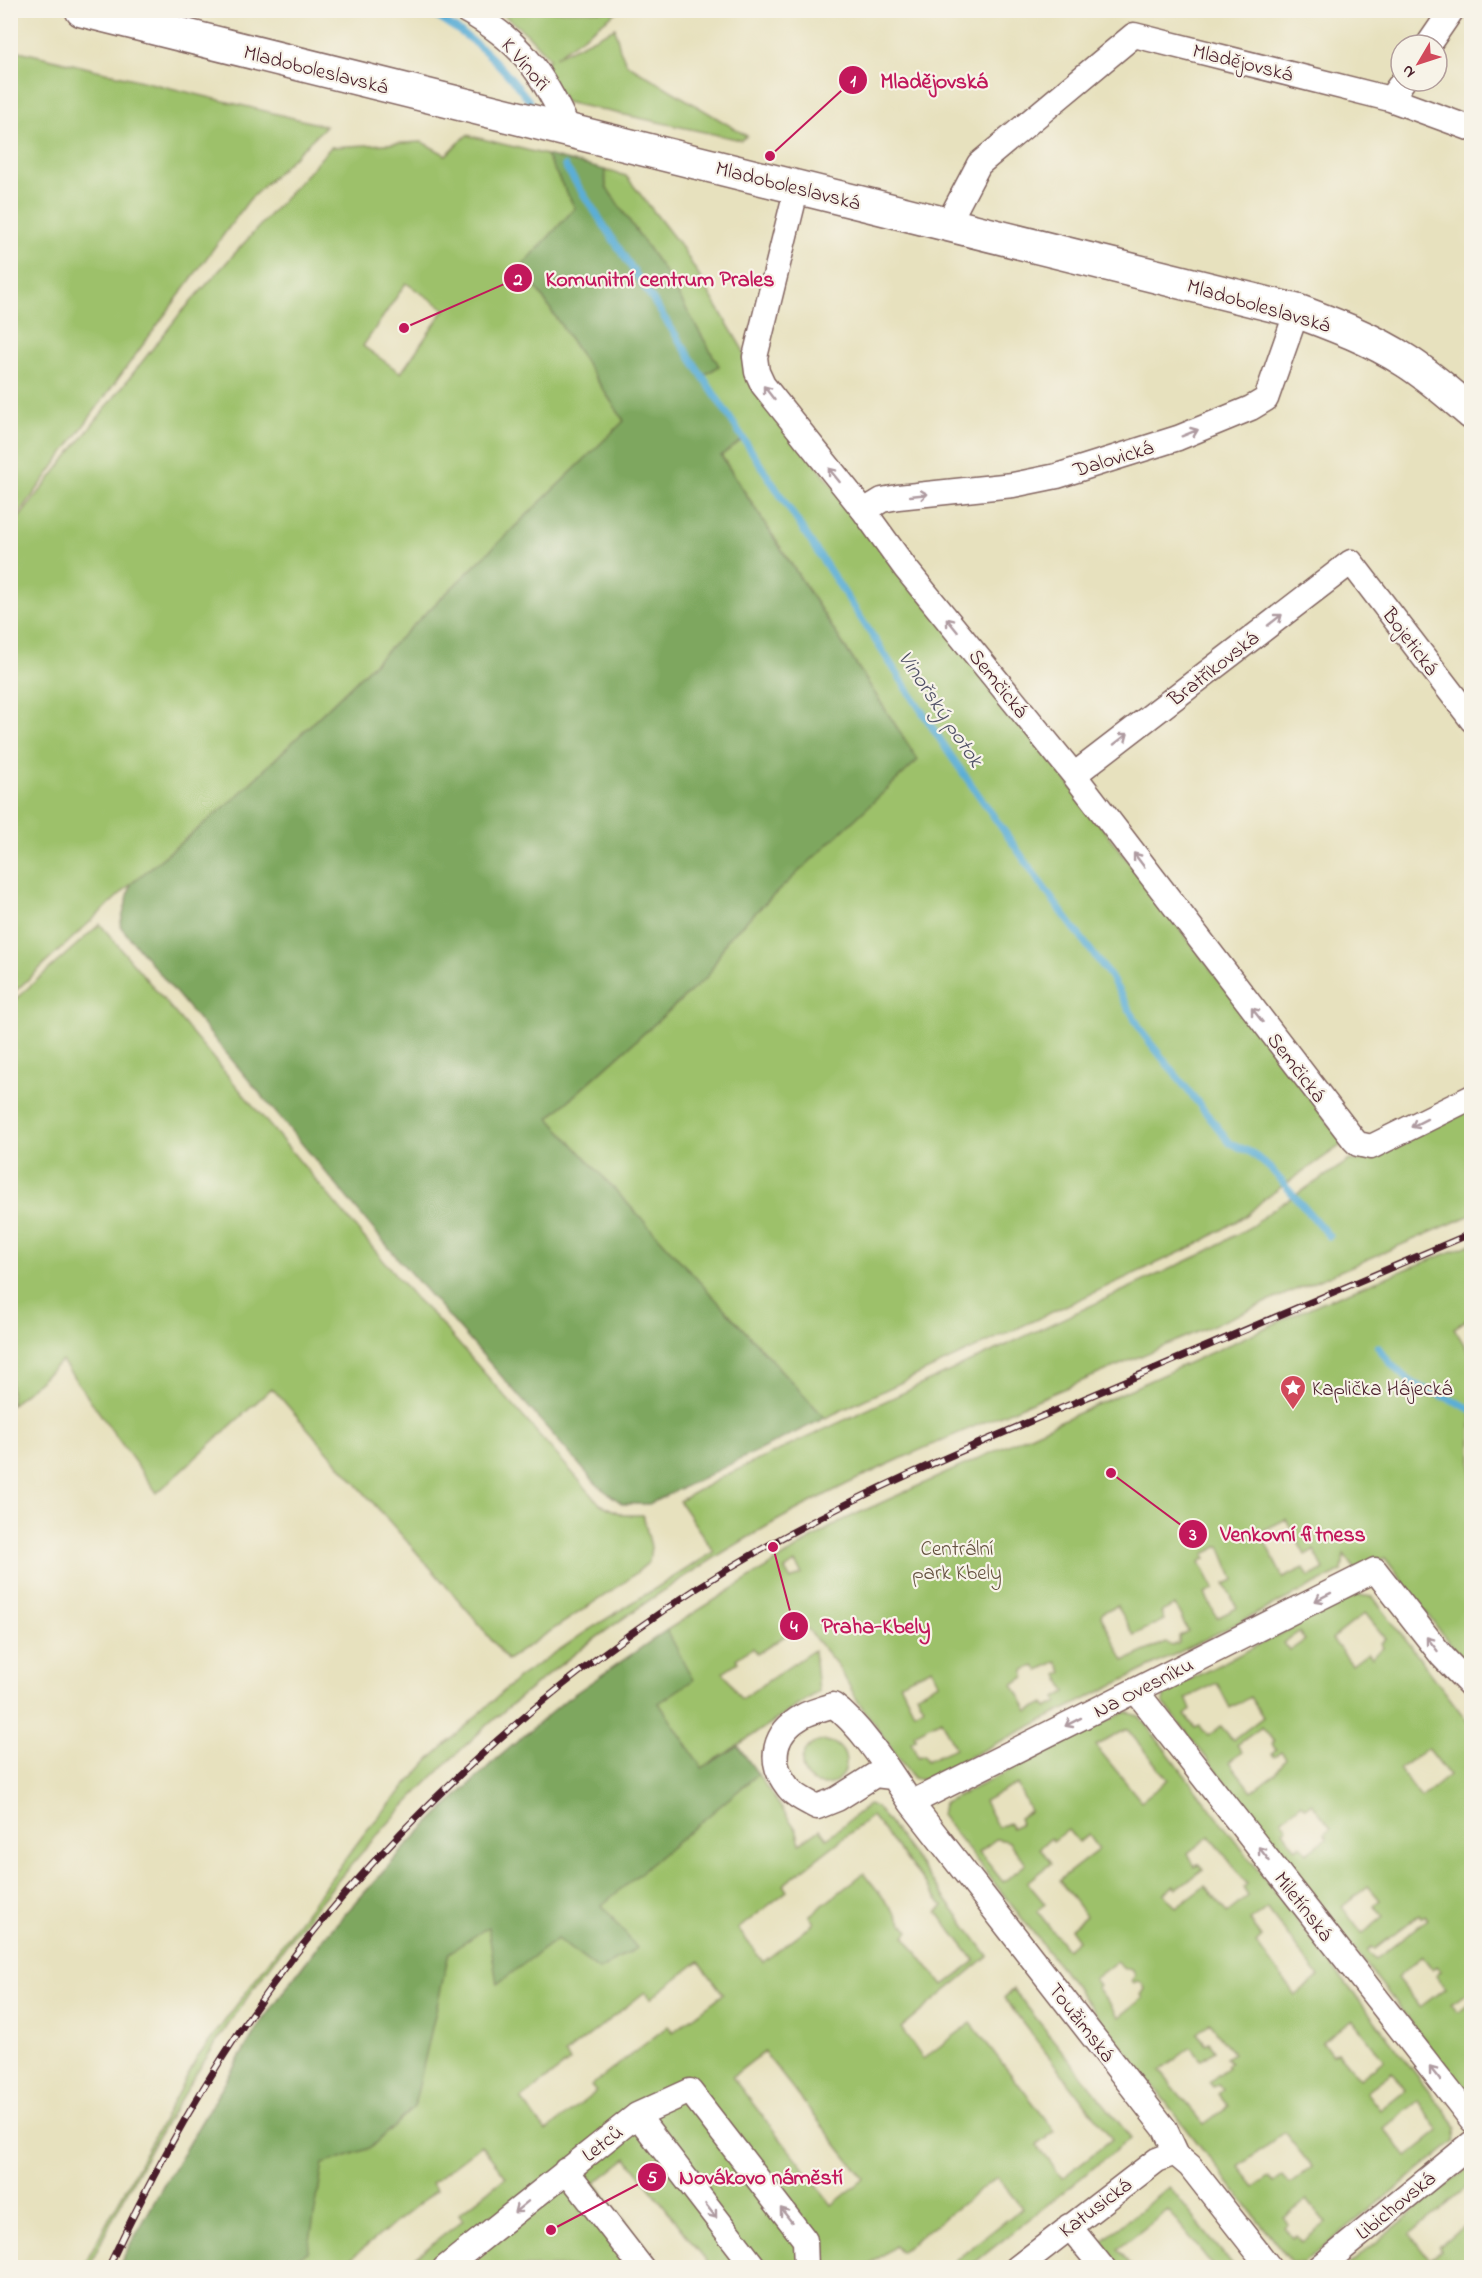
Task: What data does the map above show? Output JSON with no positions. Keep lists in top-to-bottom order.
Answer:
{
  "streets": {
    "main road": ["Mladoboleslavská"],
    "street": [
      "Mladějovská",
      "K Vinoři",
      "Dalovická",
      "Bojetická",
      "Bratříkovská",
      "Semčická",
      "Na Ovesníku",
      "Miletínská",
      "Toužimská",
      "Letců",
      "Libichovská",
      "Katusická"
    ]
  },
  "crossings": [
    ["Mladějovská", "Mladoboleslavská"],
    ["K Vinoři", "Mladoboleslavská"],
    ["Mladoboleslavská", "Dalovická"],
    ["Mladoboleslavská", "Semčická"],
    ["Dalovická", "Semčická"],
    ["Bojetická", "Bratříkovská"],
    ["Bratříkovská", "Semčická"],
    ["Na Ovesníku", "Miletínská"],
    ["Na Ovesníku", "Toužimská"],
    ["Toužimská", "Katusická"]
  ],
  "one_way": [
    "Dalovická",
    "Bratříkovská",
    "Semčická",
    "Na Ovesníku",
    "Miletínská"
  ],
  "water": ["Vinořský potok"],
  "parks": ["Centrální park Kbely"],
  "places": {
    "other": [
      "Mladějovská",
      "Komunitní centrum Prales",
      "Venkovní fitness",
      "Praha-Kbely",
      "Novákovo náměstí"
    ],
    "place": ["Kaplička Hájecká"]
  },
  "north": "bottom left"
}
